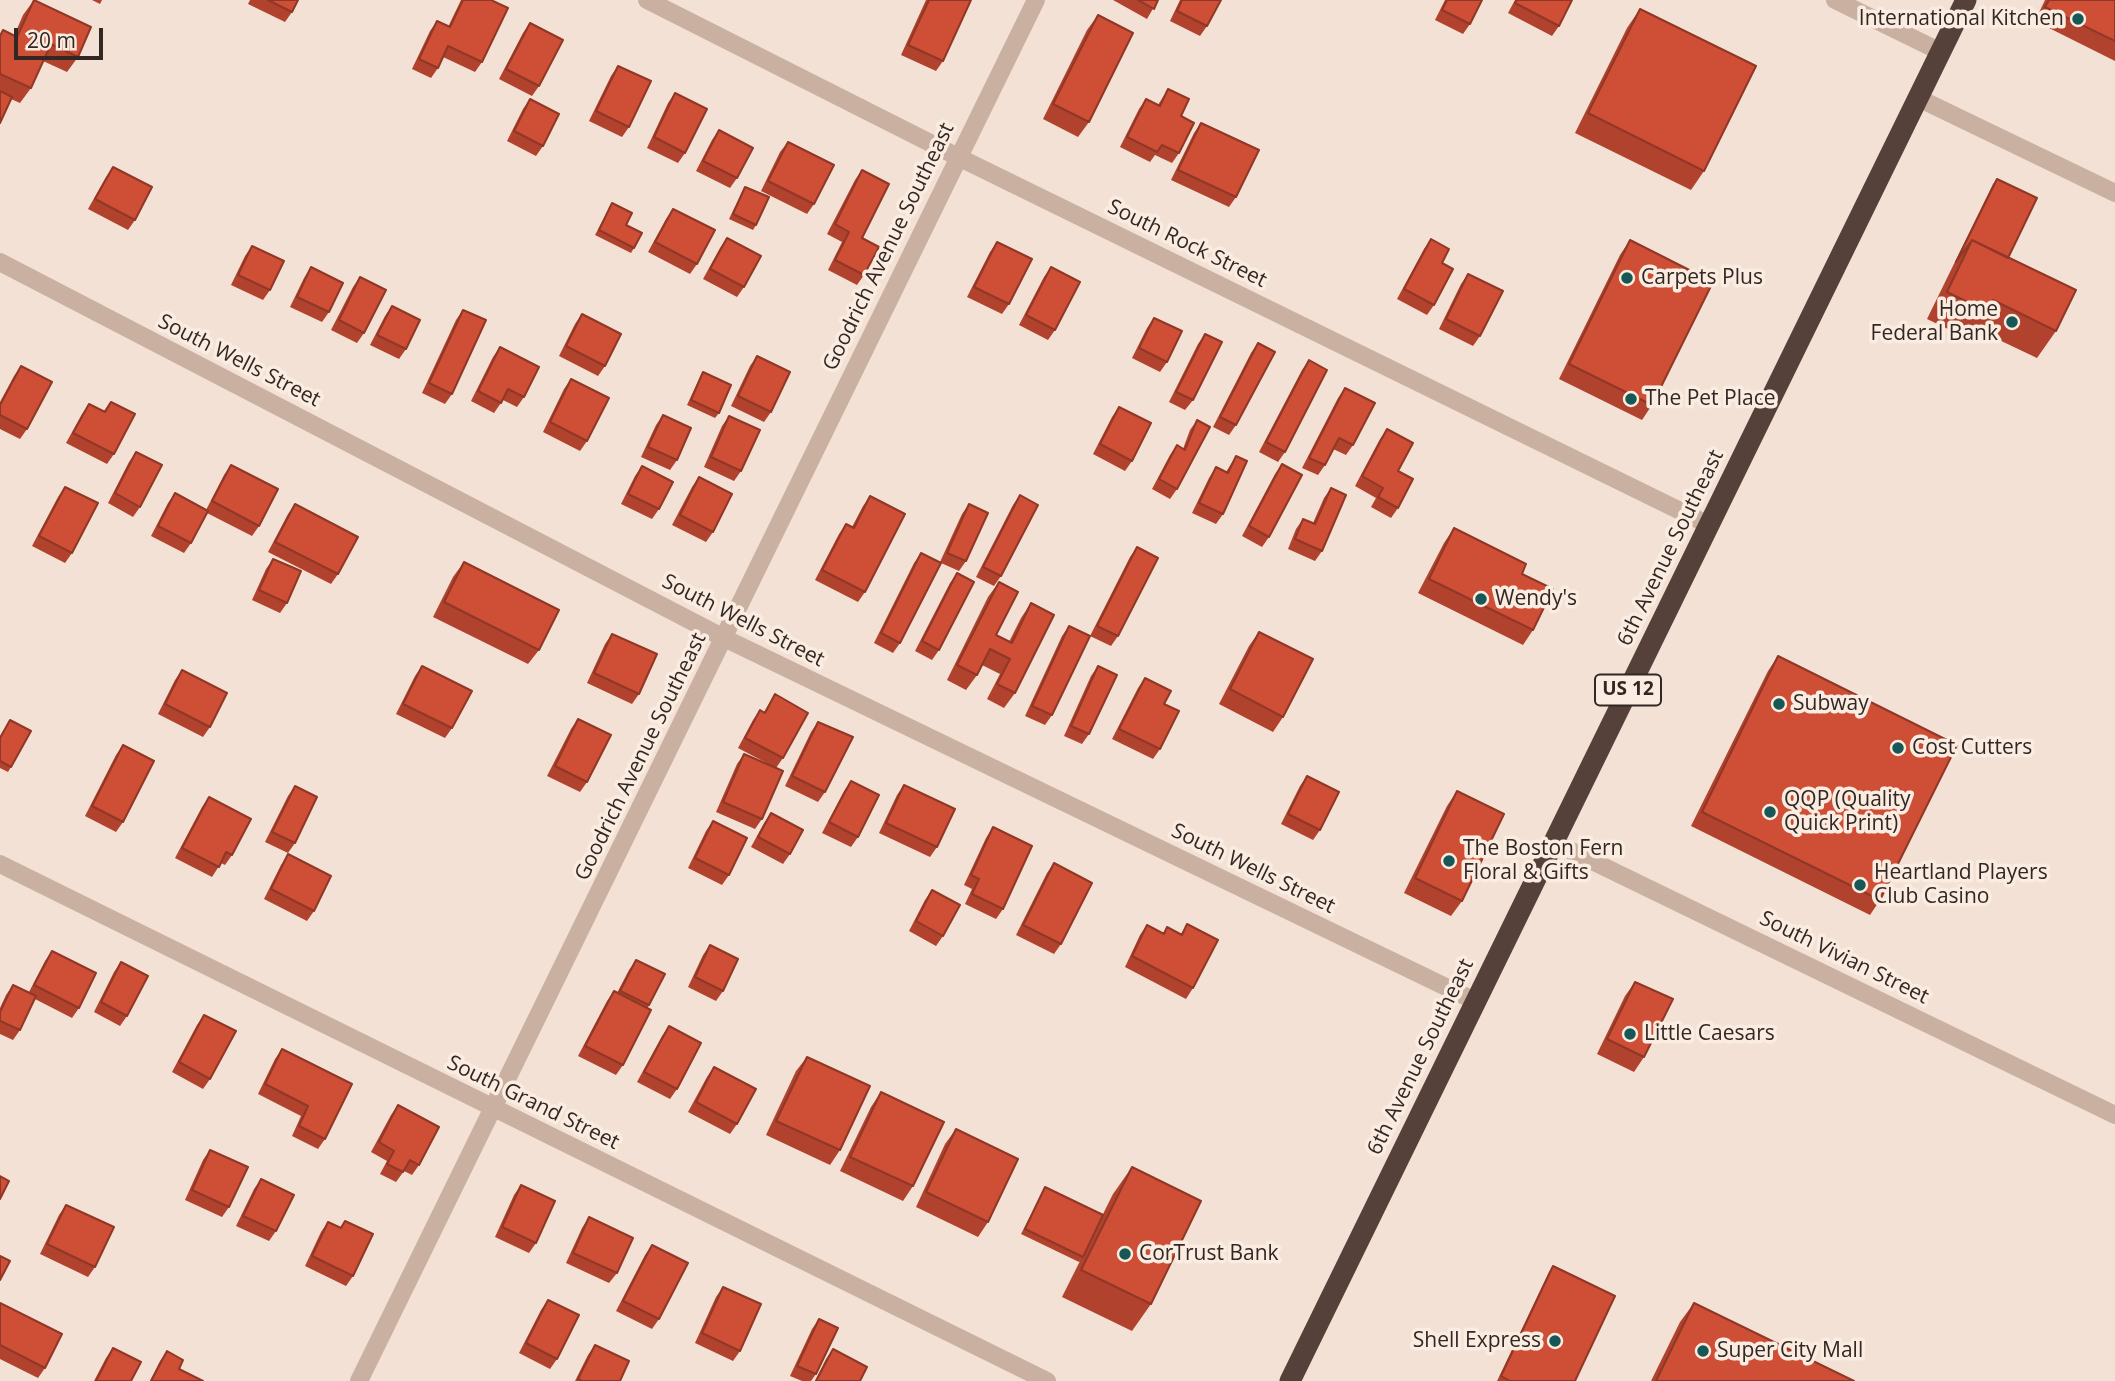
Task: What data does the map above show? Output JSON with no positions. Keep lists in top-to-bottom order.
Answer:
{
  "streets": {
    "highway": ["6th Avenue Southeast", "US 12"],
    "street": [
      "South Rock Street",
      "Goodrich Avenue Southeast",
      "South Wells Street",
      "South Vivian Street",
      "South Grand Street"
    ]
  },
  "crossings": [
    ["South Rock Street", "Goodrich Avenue Southeast"],
    ["South Rock Street", "6th Avenue Southeast"],
    ["Goodrich Avenue Southeast", "South Wells Street"],
    ["Goodrich Avenue Southeast", "South Grand Street"],
    ["South Wells Street", "6th Avenue Southeast"],
    ["6th Avenue Southeast", "South Vivian Street"]
  ],
  "places": [
    "International Kitchen",
    "Carpets Plus",
    "Home Federal Bank",
    "The Pet Place",
    "Wendy's",
    "Subway",
    "Cost Cutters",
    "QQP (Quality Quick Print)",
    "The Boston Fern Floral & Gifts",
    "Heartland Players Club Casino",
    "Little Caesars",
    "CorTrust Bank",
    "Shell Express",
    "Super City Mall"
  ],
  "scale_bar": "20 m"
}
